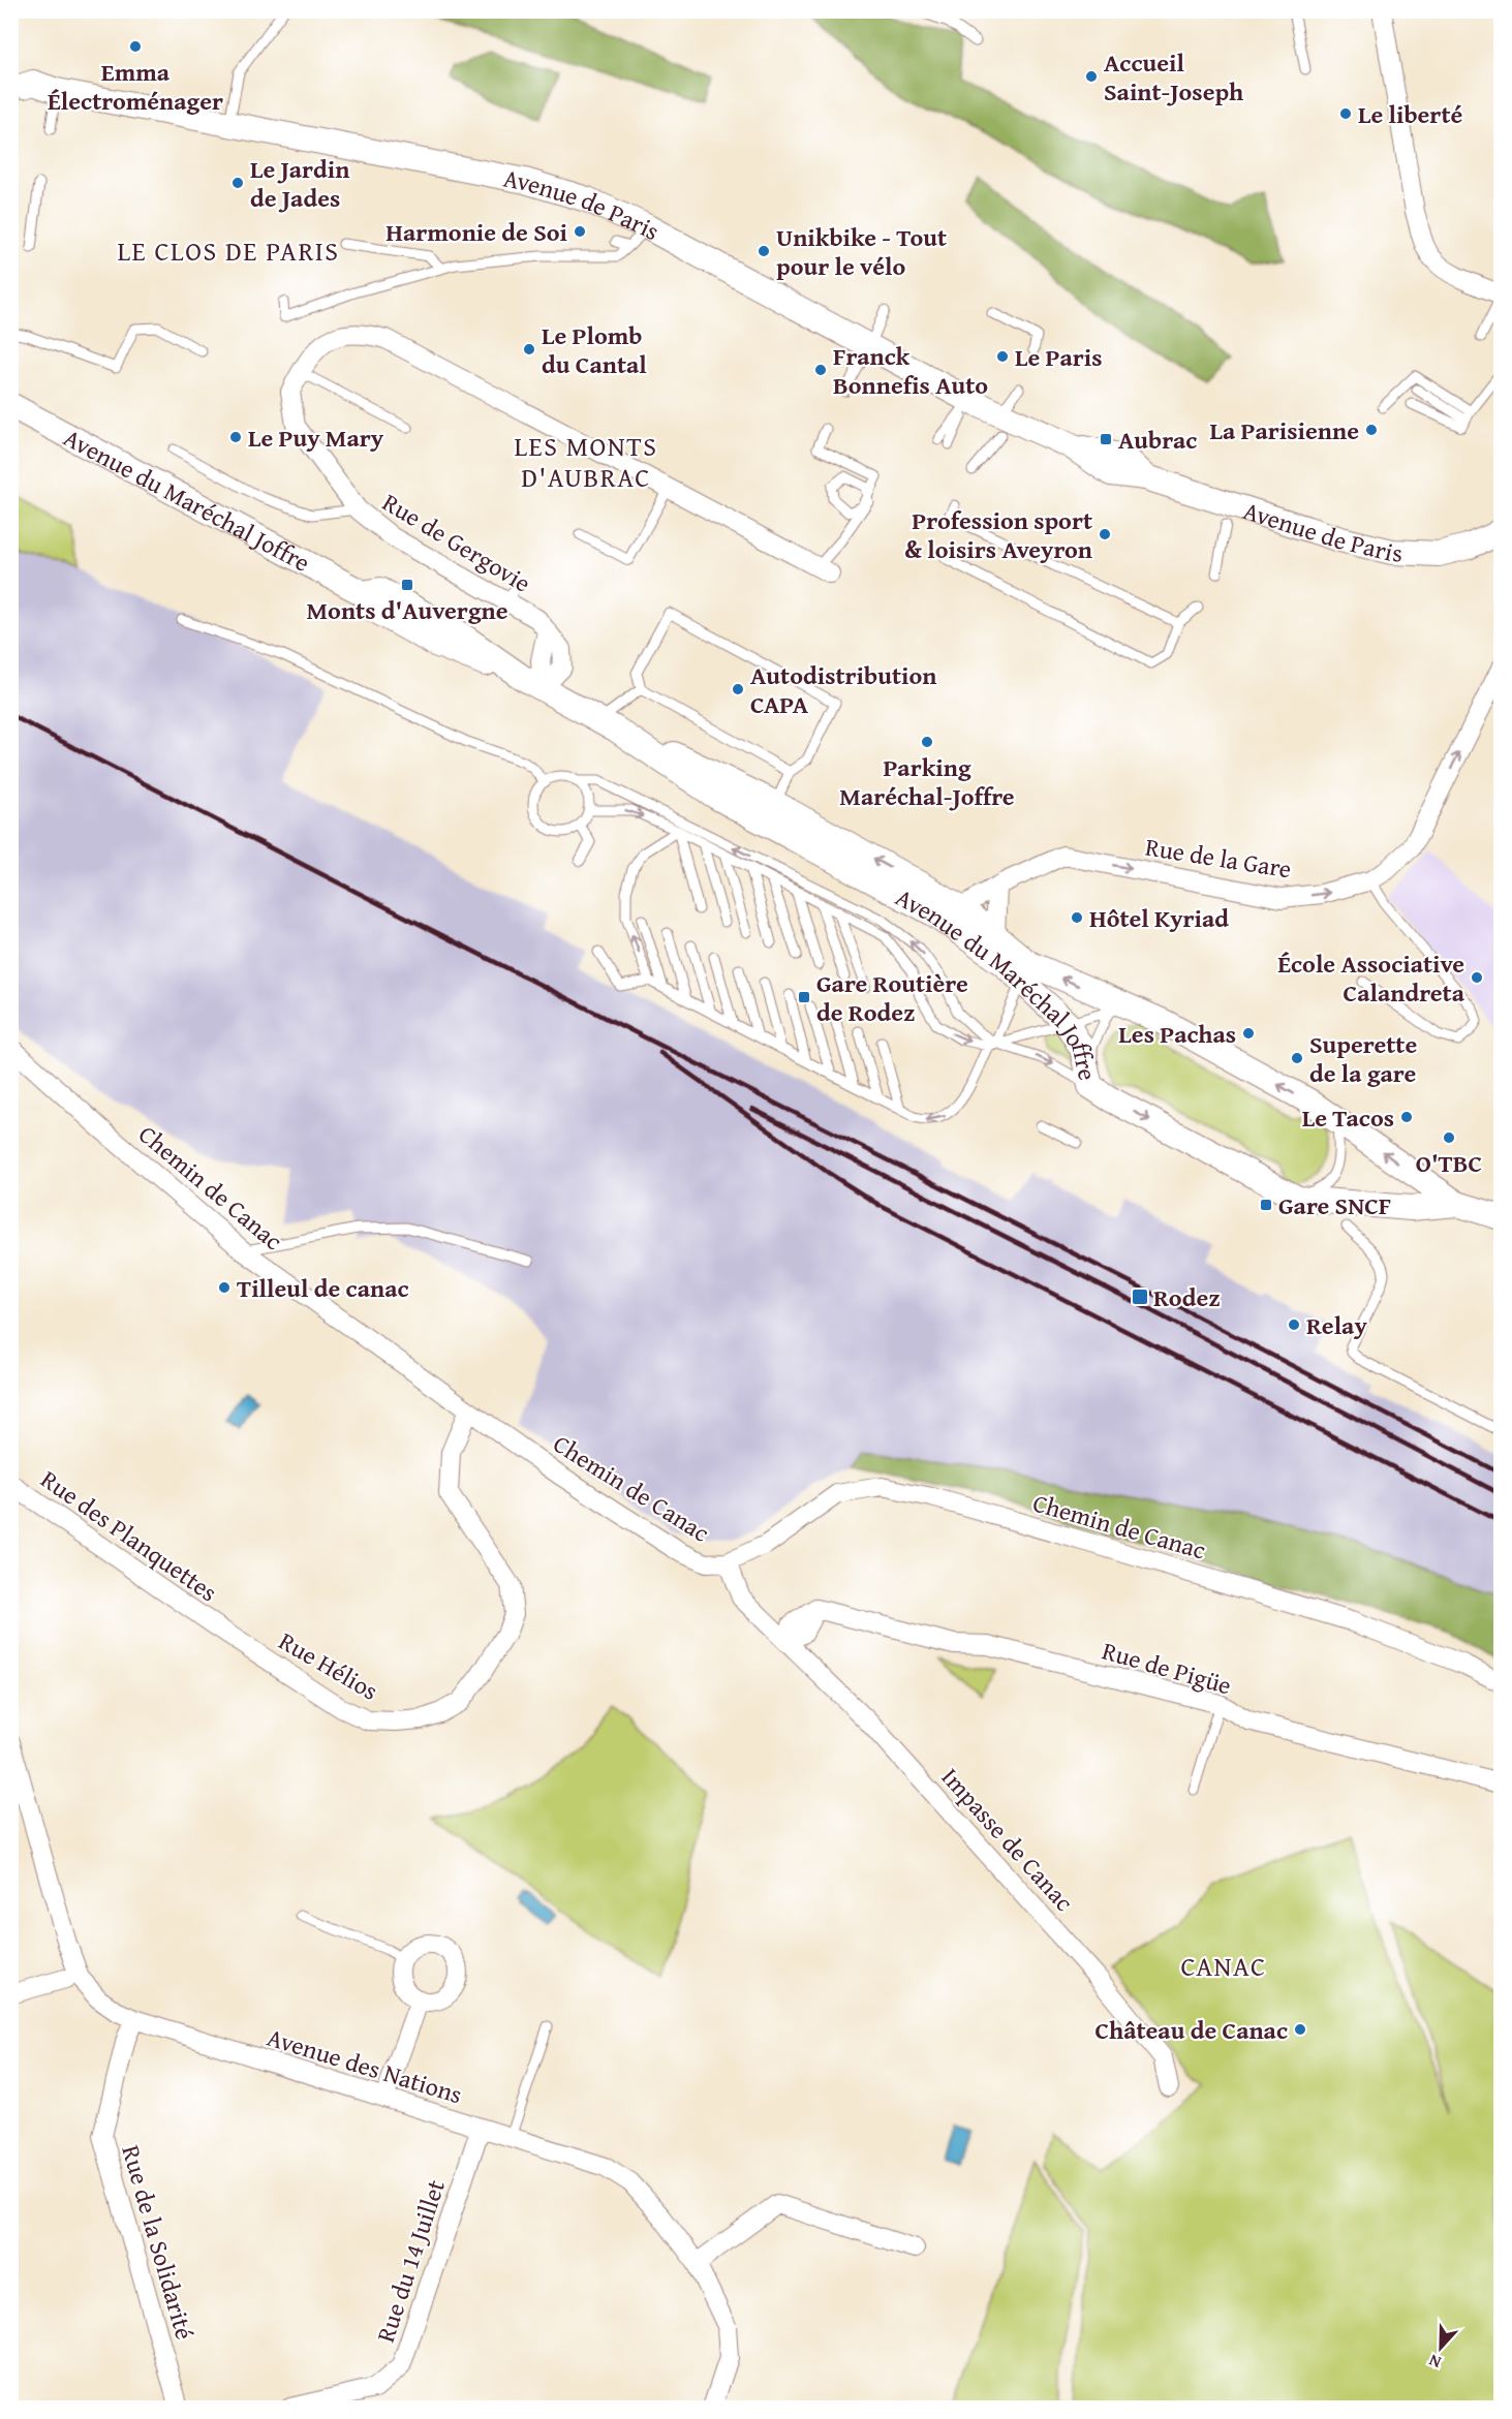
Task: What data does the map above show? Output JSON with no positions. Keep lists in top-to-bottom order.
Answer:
{
  "streets": {
    "main road": ["Avenue de Paris", "Avenue du Maréchal Joffre"],
    "street": [
      "Rue de Gergovie",
      "Rue de la Gare",
      "Chemin de Canac",
      "Rue des Planquettes",
      "Rue Hélios",
      "Rue de Pigüe",
      "Impasse de Canac",
      "Avenue des Nations",
      "Rue de la Solidarité",
      "Rue du 14 Juillet"
    ]
  },
  "crossings": [
    ["Avenue du Maréchal Joffre", "Rue de Gergovie"],
    ["Avenue du Maréchal Joffre", "Rue de la Gare"],
    ["Chemin de Canac", "Rue Hélios"],
    ["Rue des Planquettes", "Rue Hélios"],
    ["Rue de Pigüe", "Impasse de Canac"],
    ["Avenue des Nations", "Rue de la Solidarité"],
    ["Avenue des Nations", "Rue du 14 Juillet"]
  ],
  "one_way": ["Rue de la Gare"],
  "districts": ["LE CLOS DE PARIS", "LES MONTS D'AUBRAC", "CANAC"],
  "places": {
    "other": [
      "Emma Électroménager",
      "Accueil Saint-Joseph",
      "Le liberté",
      "Le Jardin de Jades",
      "Harmonie de Soi",
      "Unikbike - Tout pour le vélo",
      "Le Plomb du Cantal",
      "Le Paris",
      "Franck Bonnefis Auto",
      "La Parisienne",
      "Le Puy Mary",
      "Profession sport & loisirs Aveyron",
      "Autodistribution CAPA",
      "Parking Maréchal-Joffre",
      "Hôtel Kyriad",
      "École Associative Calandreta",
      "Les Pachas",
      "Superette de la gare",
      "Le Tacos",
      "O'TBC",
      "Tilleul de canac",
      "Relay",
      "Château de Canac"
    ],
    "transit": [
      "Aubrac",
      "Monts d'Auvergne",
      "Gare Routière de Rodez",
      "Gare SNCF",
      "Rodez"
    ]
  },
  "north": "bottom"
}
